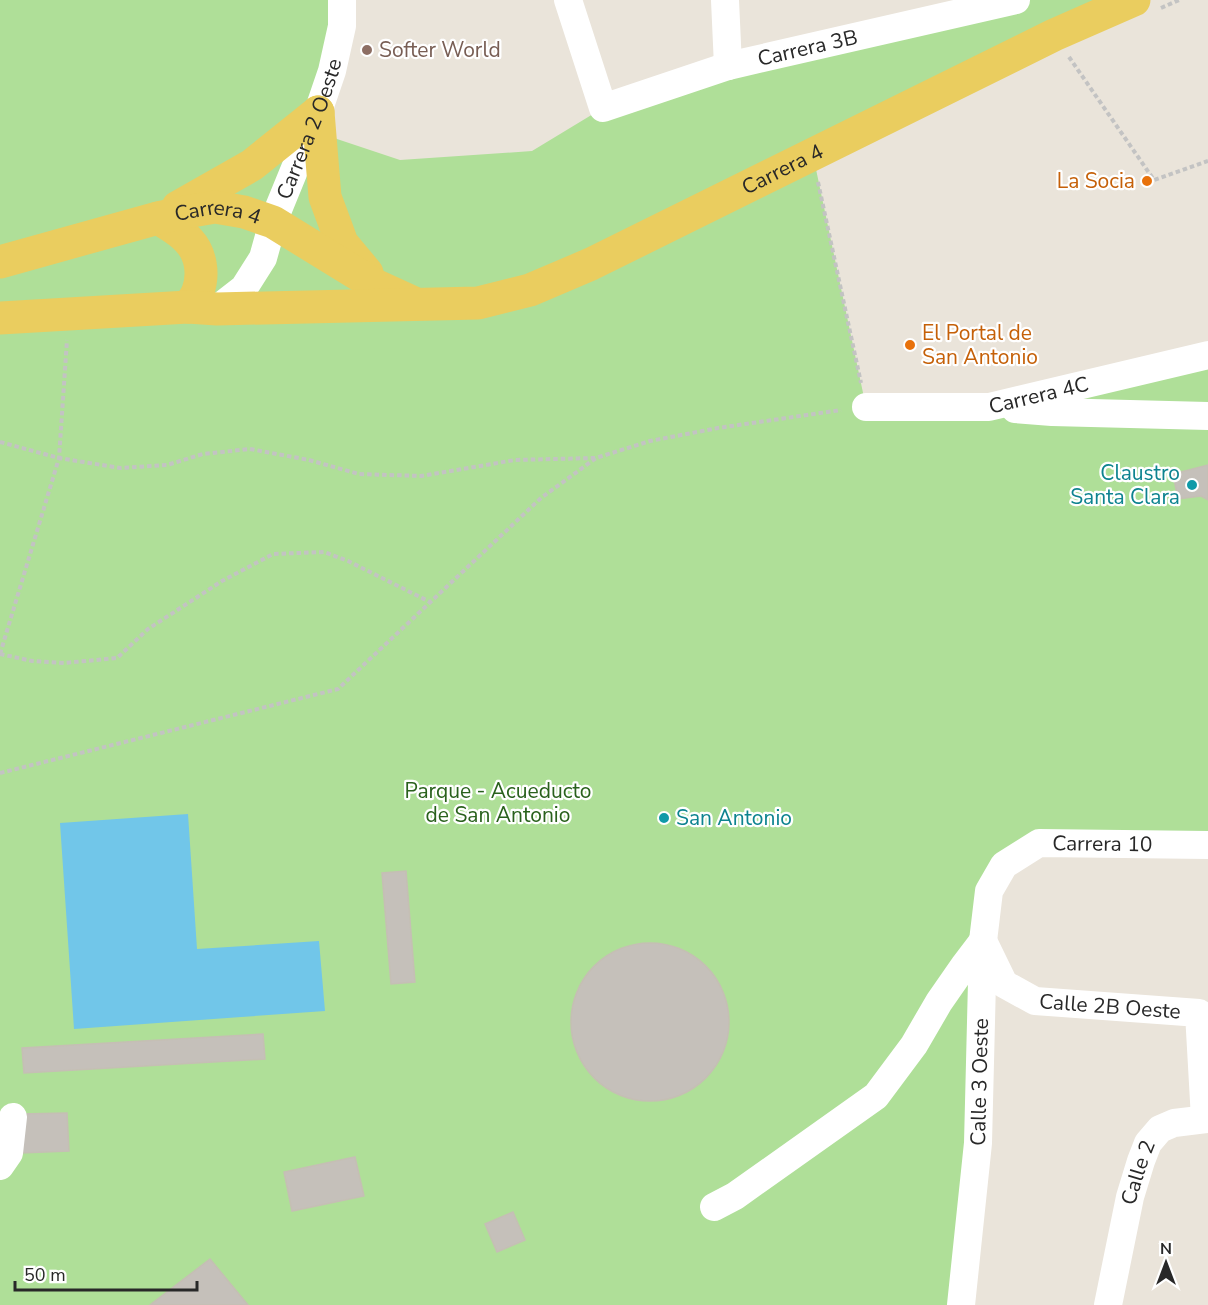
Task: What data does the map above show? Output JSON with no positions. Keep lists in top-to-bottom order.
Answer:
{
  "streets": {
    "main road": ["Carrera 4"],
    "street": [
      "Carrera 3B",
      "Carrera 2 Oeste",
      "Carrera 4C",
      "Carrera 10",
      "Calle 2B Oeste",
      "Calle 3 Oeste",
      "Calle 2"
    ]
  },
  "crossings": [
    ["Carrera 2 Oeste", "Carrera 4"],
    ["Carrera 10", "Calle 3 Oeste"],
    ["Calle 2B Oeste", "Calle 3 Oeste"],
    ["Calle 2B Oeste", "Calle 2"]
  ],
  "parks": ["Parque - Acueducto de San Antonio"],
  "places": [
    "Softer World",
    "La Socia",
    "El Portal de San Antonio",
    "Claustro Santa Clara",
    "San Antonio"
  ],
  "scale_bar": "50 m",
  "north": "top"
}
